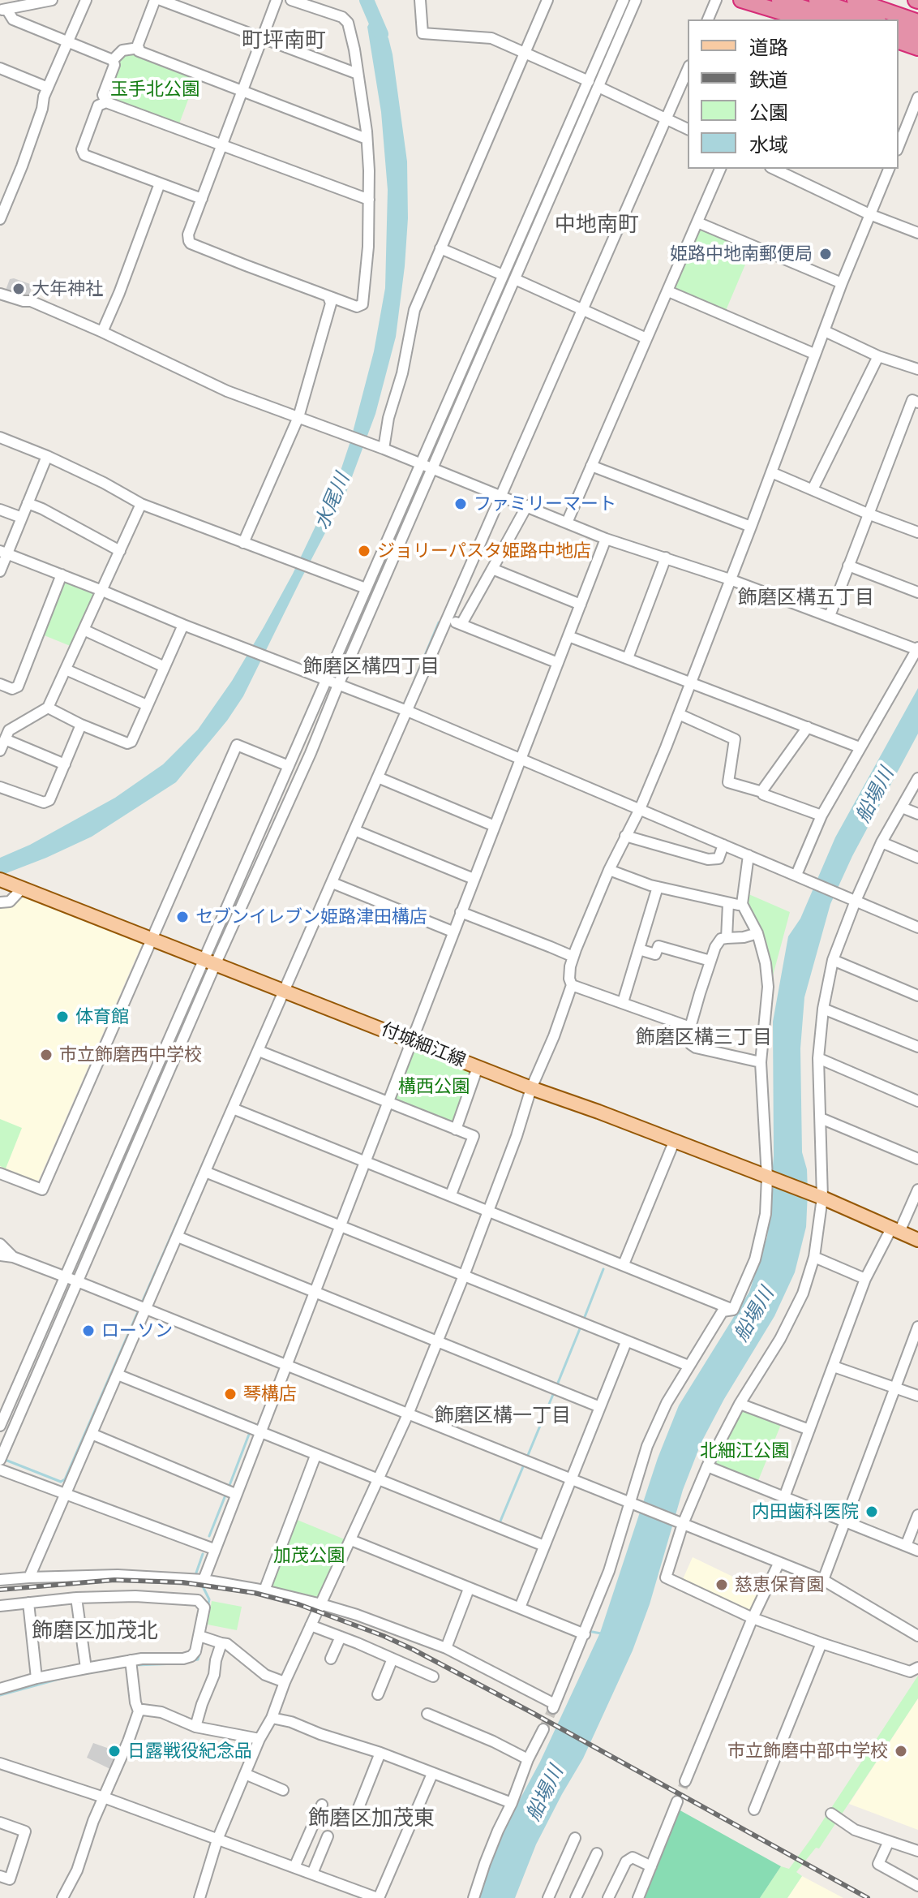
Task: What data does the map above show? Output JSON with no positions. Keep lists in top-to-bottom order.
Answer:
{
  "streets": {
    "main road": ["付城細江線"]
  },
  "districts": [
    "町坪南町",
    "中地南町",
    "飾磨区構五丁目",
    "飾磨区構四丁目",
    "飾磨区構三丁目",
    "飾磨区構一丁目",
    "飾磨区加茂北",
    "飾磨区加茂東"
  ],
  "water": ["水尾川", "船場川"],
  "parks": [
    "玉手北公園",
    "構西公園",
    "北細江公園",
    "加茂公園"
  ],
  "places": [
    "姫路中地南郵便局",
    "大年神社",
    "ファミリーマート",
    "ジョリーパスタ姫路中地店",
    "セブンイレブン姫路津田構店",
    "体育館",
    "市立飾磨西中学校",
    "ローソン",
    "琴構店",
    "内田歯科医院",
    "慈恵保育園",
    "日露戦役紀念品",
    "市立飾磨中部中学校"
  ],
  "legend": [
    "道路",
    "鉄道",
    "公園",
    "水域"
  ]
}
